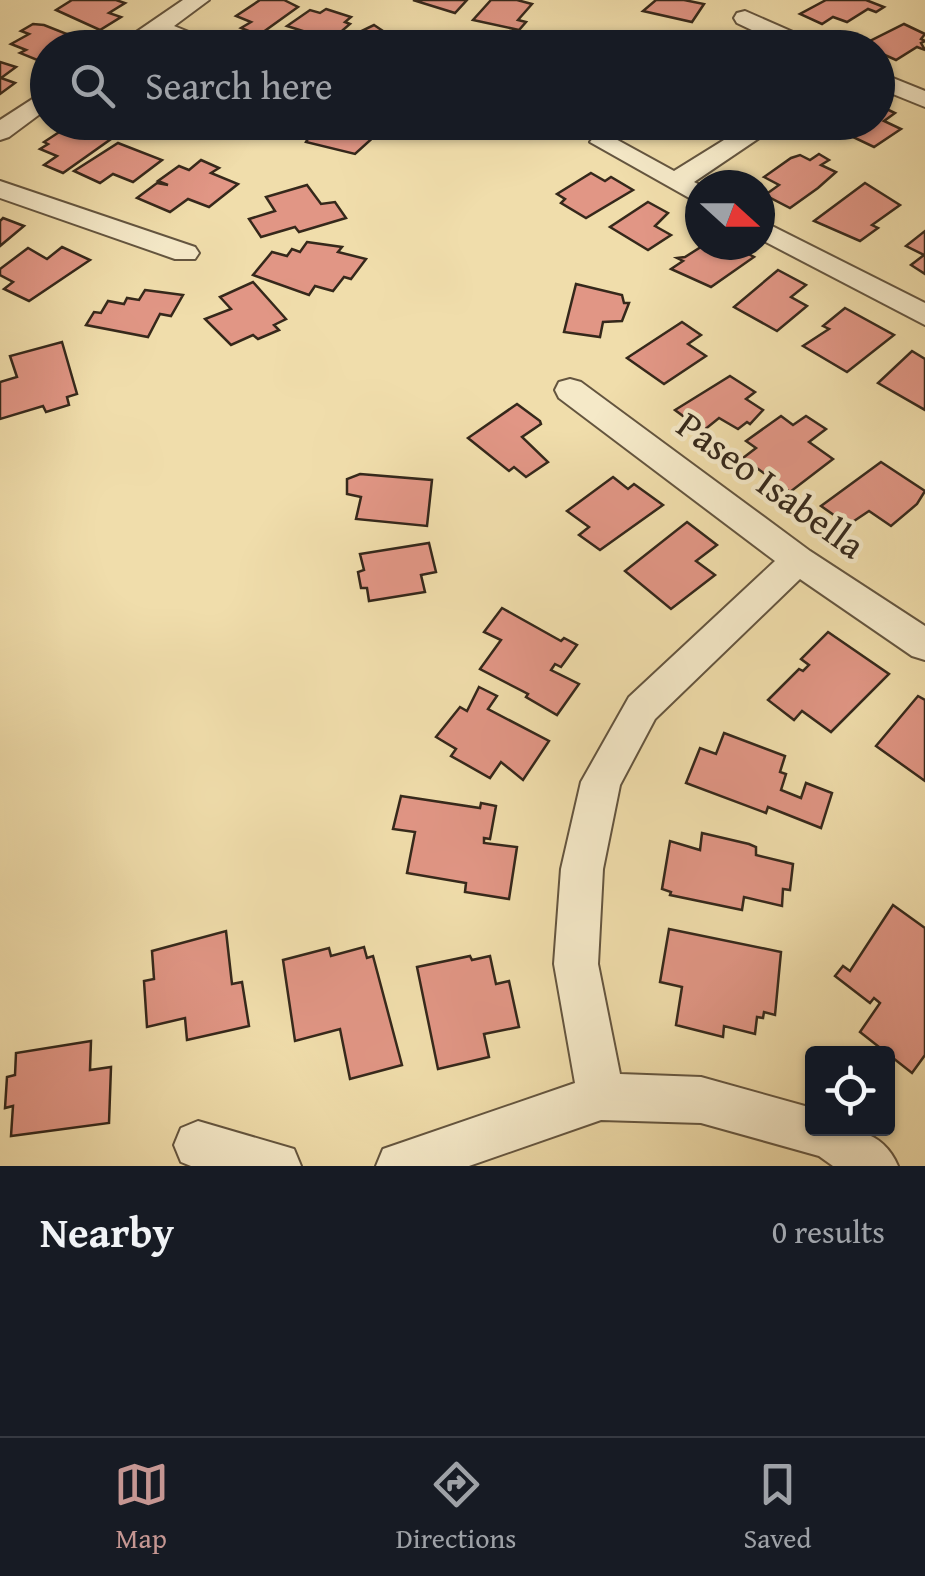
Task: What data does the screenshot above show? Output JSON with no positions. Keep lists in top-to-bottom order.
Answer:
{
  "streets": {
    "street": ["Paseo Isabella"]
  },
  "north": "right",
  "page": {
    "search": "Search here",
    "heading": ["Nearby", "0 results"],
    "nav": ["Map", "Directions", "Saved"]
  }
}
